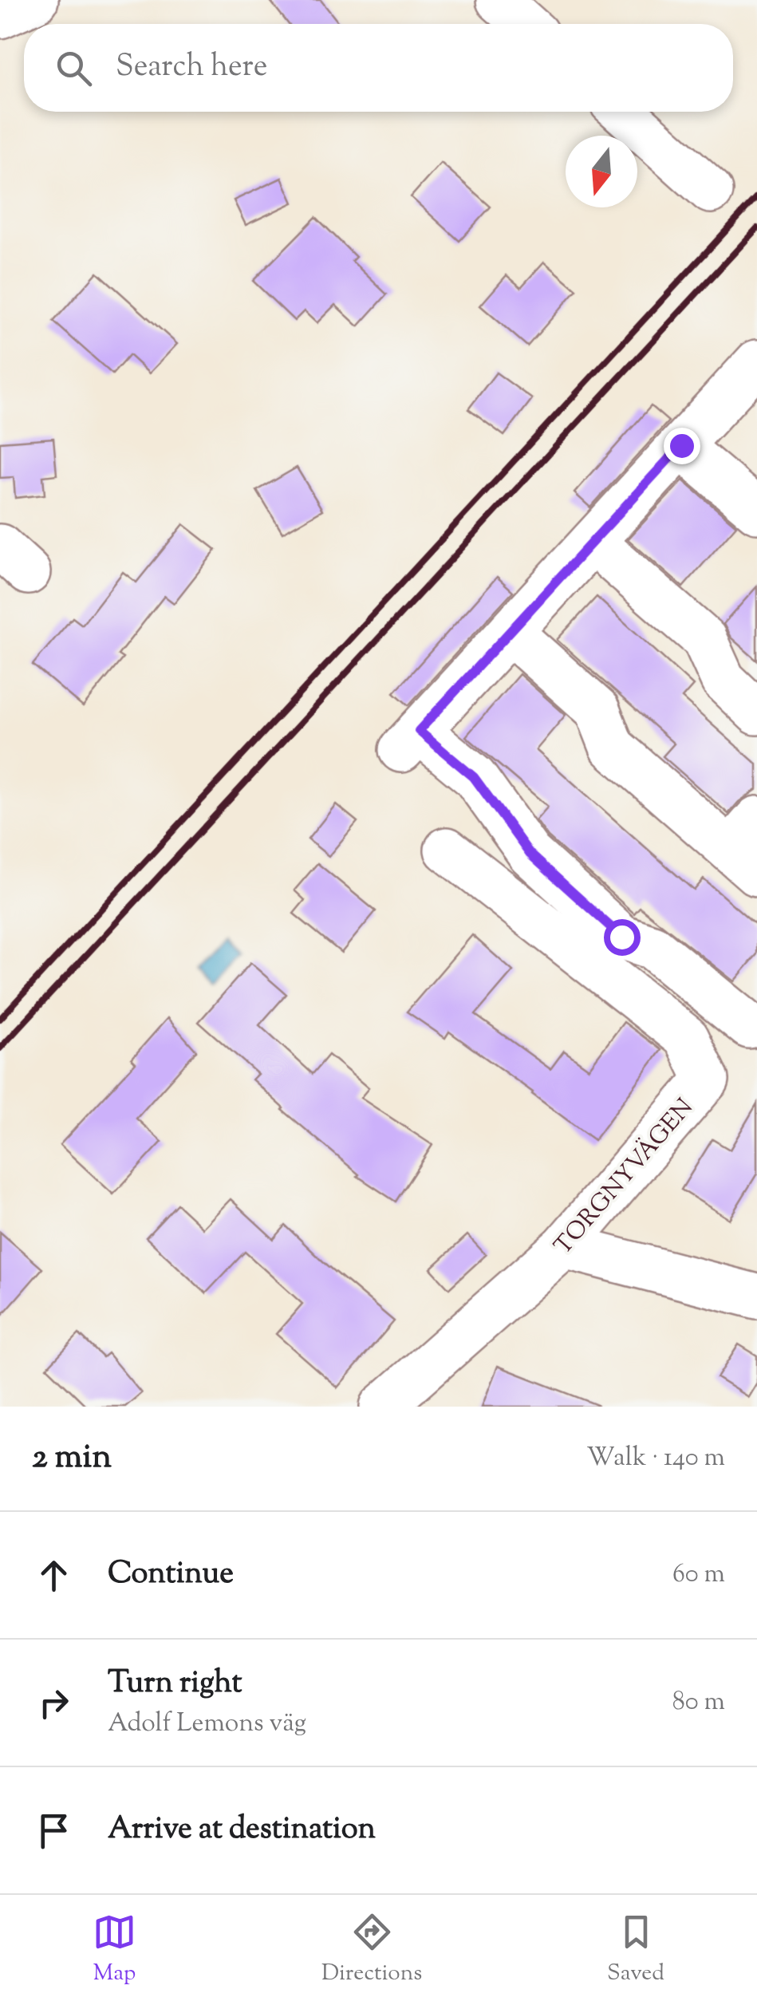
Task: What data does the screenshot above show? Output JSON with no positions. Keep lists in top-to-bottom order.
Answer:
{
  "streets": {
    "street": ["TORGNYVÄGEN"]
  },
  "north": "bottom",
  "page": {
    "search": "Search here",
    "heading": ["2 min", "Walk · 140 m"],
    "list": [
      ["Continue", "60 m"],
      ["Turn right", "Adolf Lemons väg", "80 m"],
      "Arrive at destination"
    ],
    "nav": ["Map", "Directions", "Saved"]
  }
}
